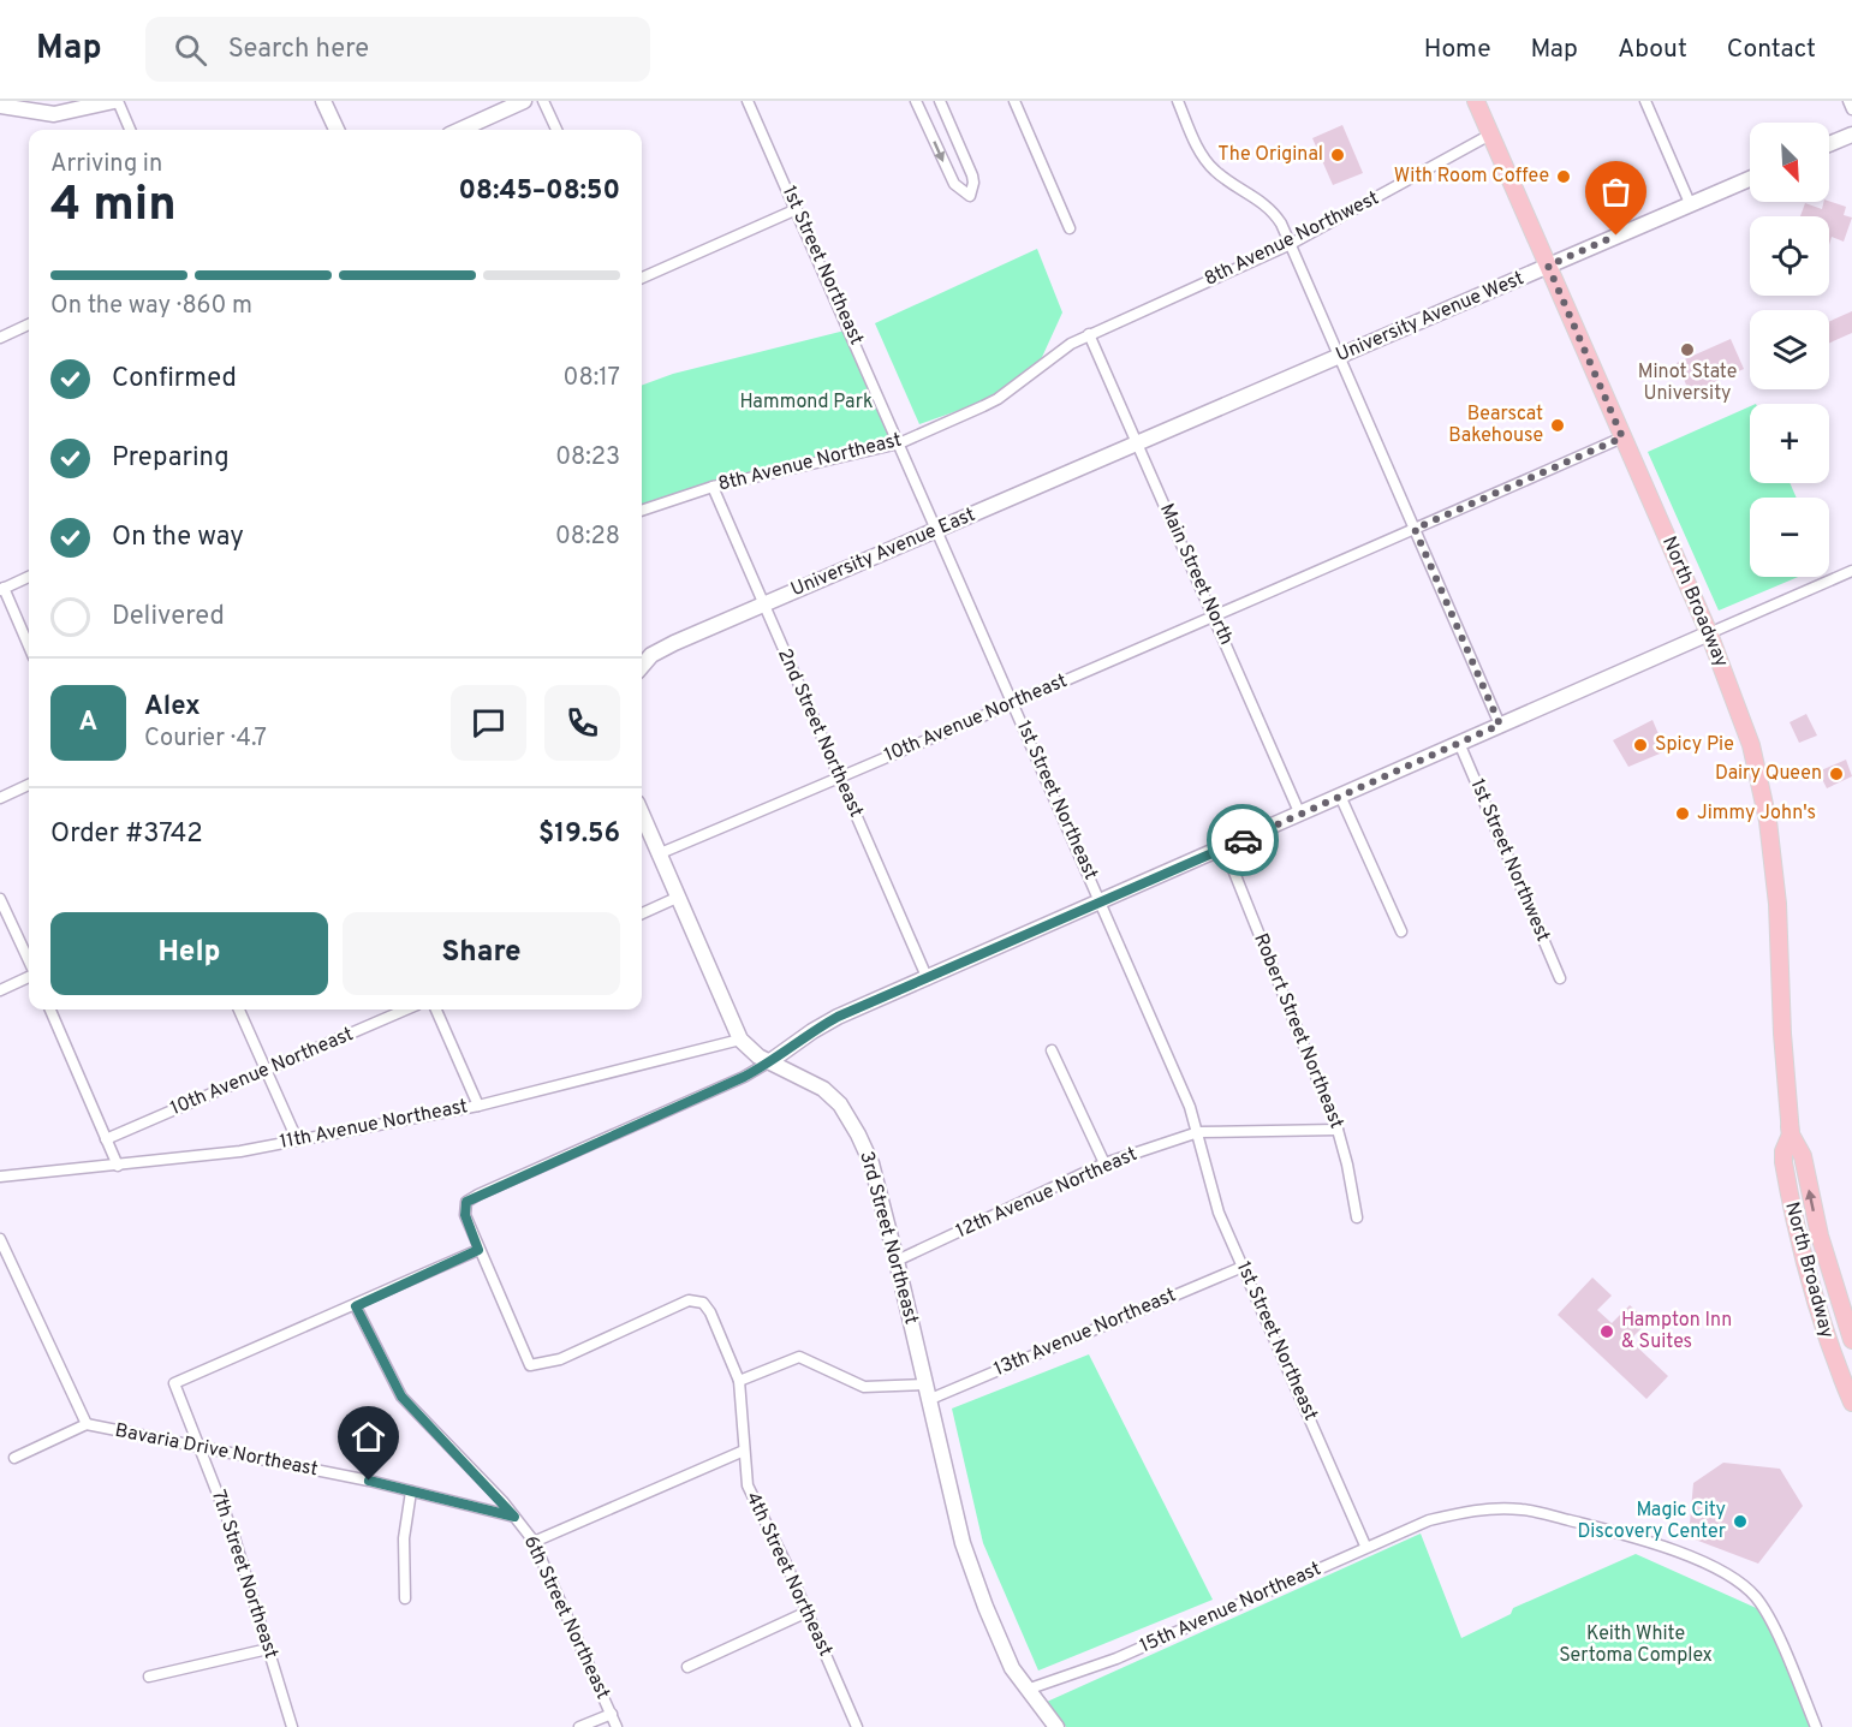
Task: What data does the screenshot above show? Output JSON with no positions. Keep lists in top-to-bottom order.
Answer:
{
  "streets": {
    "main road": ["North Broadway"],
    "street": [
      "8th Avenue Northwest",
      "1st Street Northeast",
      "University Avenue West",
      "8th Avenue Northeast",
      "University Avenue East",
      "Main Street North",
      "10th Avenue Northeast",
      "2nd Street Northeast",
      "1st Street Northwest",
      "Robert Street Northeast",
      "11th Avenue Northeast",
      "12th Avenue Northeast",
      "3rd Street Northeast",
      "13th Avenue Northeast",
      "Bavaria Drive Northeast",
      "7th Street Northeast",
      "4th Street Northeast",
      "15th Avenue Northeast",
      "6th Street Northeast"
    ]
  },
  "crossings": [
    ["8th Avenue Northwest", "8th Avenue Northeast"],
    ["8th Avenue Northwest", "Main Street North"],
    ["8th Avenue Northwest", "North Broadway"],
    ["1st Street Northeast", "8th Avenue Northeast"],
    ["1st Street Northeast", "University Avenue East"],
    ["1st Street Northeast", "10th Avenue Northeast"],
    ["1st Street Northeast", "12th Avenue Northeast"],
    ["1st Street Northeast", "13th Avenue Northeast"],
    ["1st Street Northeast", "15th Avenue Northeast"],
    ["University Avenue West", "University Avenue East"],
    ["University Avenue West", "Main Street North"],
    ["University Avenue West", "North Broadway"],
    ["8th Avenue Northeast", "Main Street North"],
    ["8th Avenue Northeast", "2nd Street Northeast"],
    ["University Avenue East", "Main Street North"],
    ["University Avenue East", "2nd Street Northeast"],
    ["Main Street North", "10th Avenue Northeast"],
    ["North Broadway", "10th Avenue Northeast"],
    ["10th Avenue Northeast", "2nd Street Northeast"],
    ["10th Avenue Northeast", "3rd Street Northeast"],
    ["Robert Street Northeast", "12th Avenue Northeast"],
    ["11th Avenue Northeast", "3rd Street Northeast"],
    ["12th Avenue Northeast", "3rd Street Northeast"],
    ["3rd Street Northeast", "13th Avenue Northeast"],
    ["3rd Street Northeast", "15th Avenue Northeast"],
    ["Bavaria Drive Northeast", "7th Street Northeast"],
    ["Bavaria Drive Northeast", "6th Street Northeast"],
    ["7th Street Northeast", "6th Street Northeast"]
  ],
  "parks": ["Hammond Park", "Keith White Sertoma Complex"],
  "places": [
    "The Original",
    "With Room Coffee",
    "Minot State University",
    "Bearscat Bakehouse",
    "Spicy Pie",
    "Dairy Queen",
    "Jimmy John's",
    "Hampton Inn & Suites",
    "Magic City Discovery Center"
  ],
  "north": "bottom right",
  "page": {
    "header": "Map",
    "search": "Search here",
    "nav": [
      "Home",
      "Map",
      "About",
      "Contact"
    ],
    "map_buttons": ["+", "−"],
    "heading": ["4 min", "Arriving in", "08:45–08:50"],
    "panel": [
      "Alex",
      "Courier · 4.7",
      "Order #3742",
      "$19.56"
    ],
    "bar": "On the way · 860 m",
    "list": [
      ["Confirmed", "08:17"],
      ["Preparing", "08:23"],
      ["On the way", "08:28"],
      "Delivered"
    ],
    "round": "A",
    "buttons": ["Help", "Share"]
  }
}
